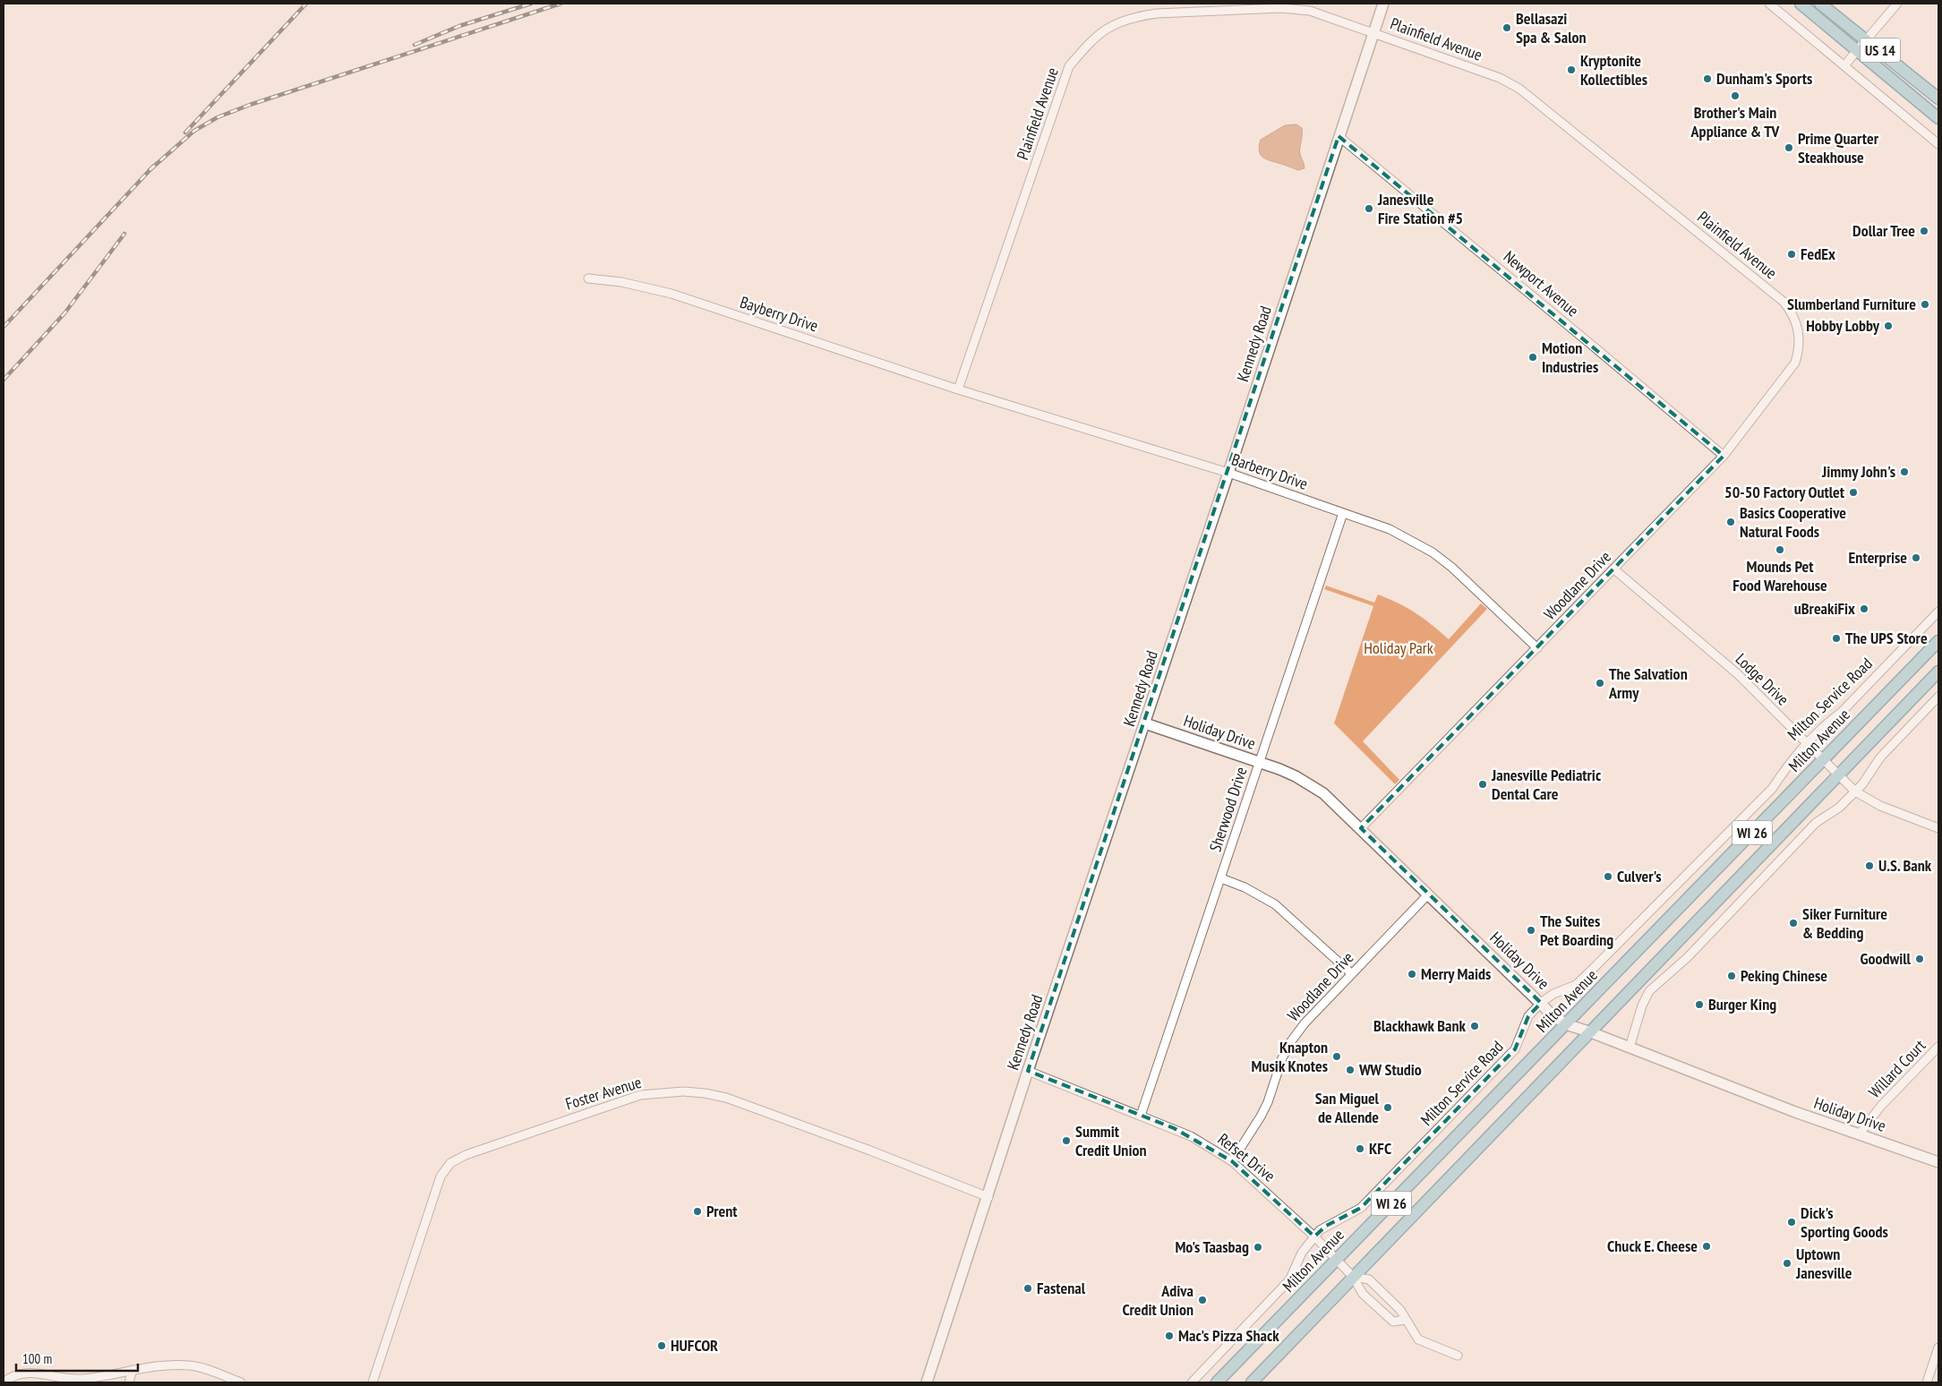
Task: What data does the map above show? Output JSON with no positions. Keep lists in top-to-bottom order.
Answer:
{
  "streets": {
    "main road": ["US 14", "Milton Avenue", "WI 26"],
    "street": [
      "Plainfield Avenue",
      "Newport Avenue",
      "Bayberry Drive",
      "Kennedy Road",
      "Barberry Drive",
      "Woodlane Drive",
      "Lodge Drive",
      "Milton Service Road",
      "Holiday Drive",
      "Sherwood Drive",
      "Willard Court",
      "Foster Avenue",
      "Refset Drive"
    ]
  },
  "crossings": [
    ["Plainfield Avenue", "Bayberry Drive"],
    ["Plainfield Avenue", "Kennedy Road"],
    ["Plainfield Avenue", "Barberry Drive"],
    ["Plainfield Avenue", "Woodlane Drive"],
    ["Newport Avenue", "Kennedy Road"],
    ["Newport Avenue", "Woodlane Drive"],
    ["Bayberry Drive", "Barberry Drive"],
    ["Kennedy Road", "Barberry Drive"],
    ["Kennedy Road", "Holiday Drive"],
    ["Kennedy Road", "Foster Avenue"],
    ["Kennedy Road", "Refset Drive"],
    ["Barberry Drive", "Woodlane Drive"],
    ["Barberry Drive", "Sherwood Drive"],
    ["Woodlane Drive", "Lodge Drive"],
    ["Woodlane Drive", "Holiday Drive"],
    ["Woodlane Drive", "Refset Drive"],
    ["Lodge Drive", "Milton Service Road"],
    ["Lodge Drive", "Milton Avenue"],
    ["Lodge Drive", "WI 26"],
    ["Milton Service Road", "Holiday Drive"],
    ["Milton Service Road", "Refset Drive"],
    ["Holiday Drive", "Milton Avenue"],
    ["Holiday Drive", "Sherwood Drive"],
    ["Holiday Drive", "WI 26"],
    ["Holiday Drive", "Willard Court"],
    ["Milton Avenue", "Refset Drive"],
    ["Sherwood Drive", "Refset Drive"],
    ["WI 26", "Refset Drive"]
  ],
  "parks": ["Holiday Park"],
  "places": [
    "Bellasazi Spa & Salon",
    "Kryptonite Kollectibles",
    "Dunham's Sports",
    "Brother's Main Appliance & TV",
    "Prime Quarter Steakhouse",
    "Janesville Fire Station #5",
    "Dollar Tree",
    "FedEx",
    "Slumberland Furniture",
    "Hobby Lobby",
    "Motion Industries",
    "Jimmy John's",
    "50-50 Factory Outlet",
    "Basics Cooperative Natural Foods",
    "Mounds Pet Food Warehouse",
    "Enterprise",
    "uBreakiFix",
    "The UPS Store",
    "The Salvation Army",
    "Janesville Pediatric Dental Care",
    "U.S. Bank",
    "Culver's",
    "Siker Furniture & Bedding",
    "The Suites Pet Boarding",
    "Goodwill",
    "Merry Maids",
    "Peking Chinese",
    "Burger King",
    "Blackhawk Bank",
    "Knapton Musik Knotes",
    "WW Studio",
    "San Miguel de Allende",
    "Summit Credit Union",
    "KFC",
    "Prent",
    "Dick's Sporting Goods",
    "Chuck E. Cheese",
    "Mo's Taasbag",
    "Uptown Janesville",
    "Fastenal",
    "Adiva Credit Union",
    "Mac's Pizza Shack",
    "HUFCOR"
  ],
  "scale_bar": "100 m"
}
